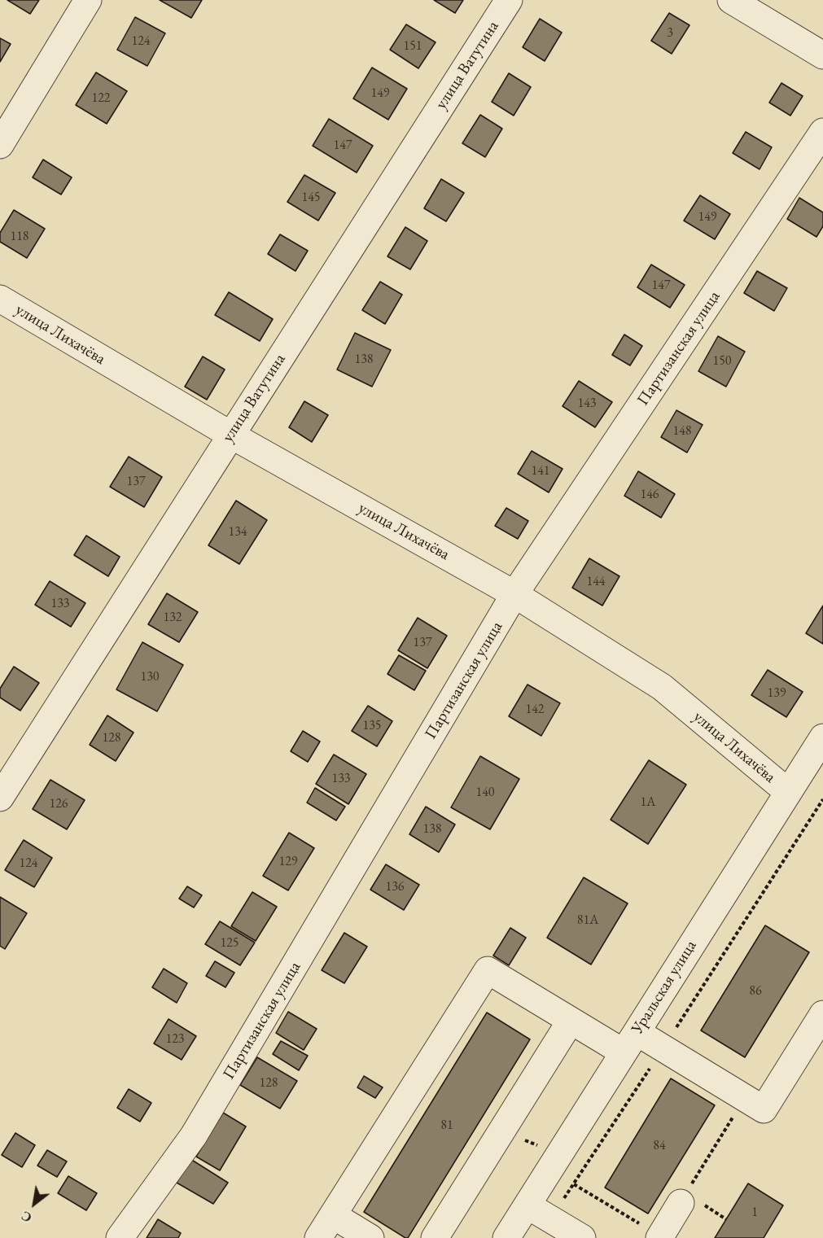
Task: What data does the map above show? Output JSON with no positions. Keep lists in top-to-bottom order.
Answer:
{
  "streets": {
    "street": [
      "улица Ватутина",
      "улица Лихачёва",
      "Партизанская улица",
      "Уральская улица"
    ]
  },
  "crossings": [
    ["улица Ватутина", "улица Лихачёва"],
    ["улица Лихачёва", "Партизанская улица"],
    ["улица Лихачёва", "Уральская улица"]
  ],
  "house_numbers": [
    "3",
    "124",
    "151",
    "149",
    "122",
    "147",
    "145",
    "149",
    "118",
    "147",
    "138",
    "150",
    "143",
    "148",
    "141",
    "137",
    "146",
    "134",
    "144",
    "133",
    "132",
    "137",
    "130",
    "139",
    "142",
    "135",
    "128",
    "133",
    "140",
    "1А",
    "126",
    "138",
    "129",
    "124",
    "136",
    "81А",
    "125",
    "86",
    "123",
    "128",
    "81",
    "84",
    "1"
  ],
  "north": "bottom left"
}
